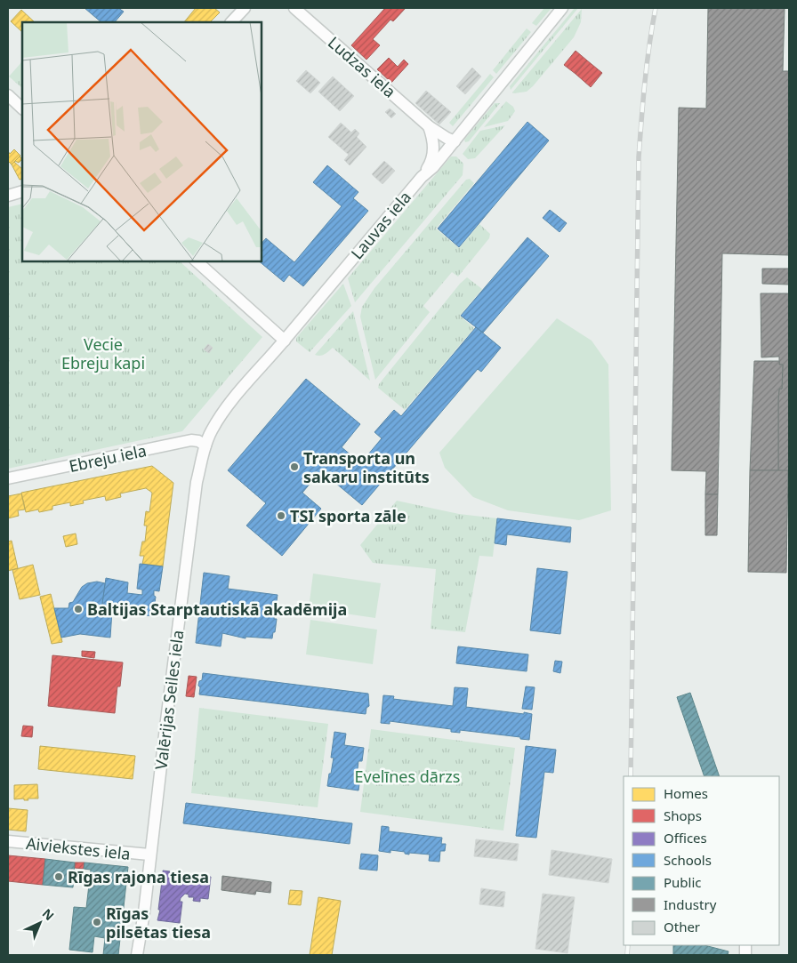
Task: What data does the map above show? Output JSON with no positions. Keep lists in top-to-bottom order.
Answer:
{
  "streets": {
    "street": [
      "Ludzas iela",
      "Lauvas iela",
      "Ebreju iela",
      "Valērijas Seiles iela",
      "Aiviekstes iela"
    ]
  },
  "crossings": [
    ["Ludzas iela", "Lauvas iela"],
    ["Lauvas iela", "Ebreju iela"],
    ["Lauvas iela", "Valērijas Seiles iela"],
    ["Ebreju iela", "Valērijas Seiles iela"],
    ["Valērijas Seiles iela", "Aiviekstes iela"]
  ],
  "parks": ["Vecie Ebreju kapi", "Evelīnes dārzs"],
  "places": [
    "Transporta un sakaru institūts",
    "TSI sporta zāle",
    "Baltijas Starptautiskā akadēmija",
    "Rīgas rajona tiesa",
    "Rīgas pilsētas tiesa"
  ],
  "legend": [
    "Homes",
    "Shops",
    "Offices",
    "Schools",
    "Public",
    "Industry",
    "Other"
  ],
  "north": "top right"
}
